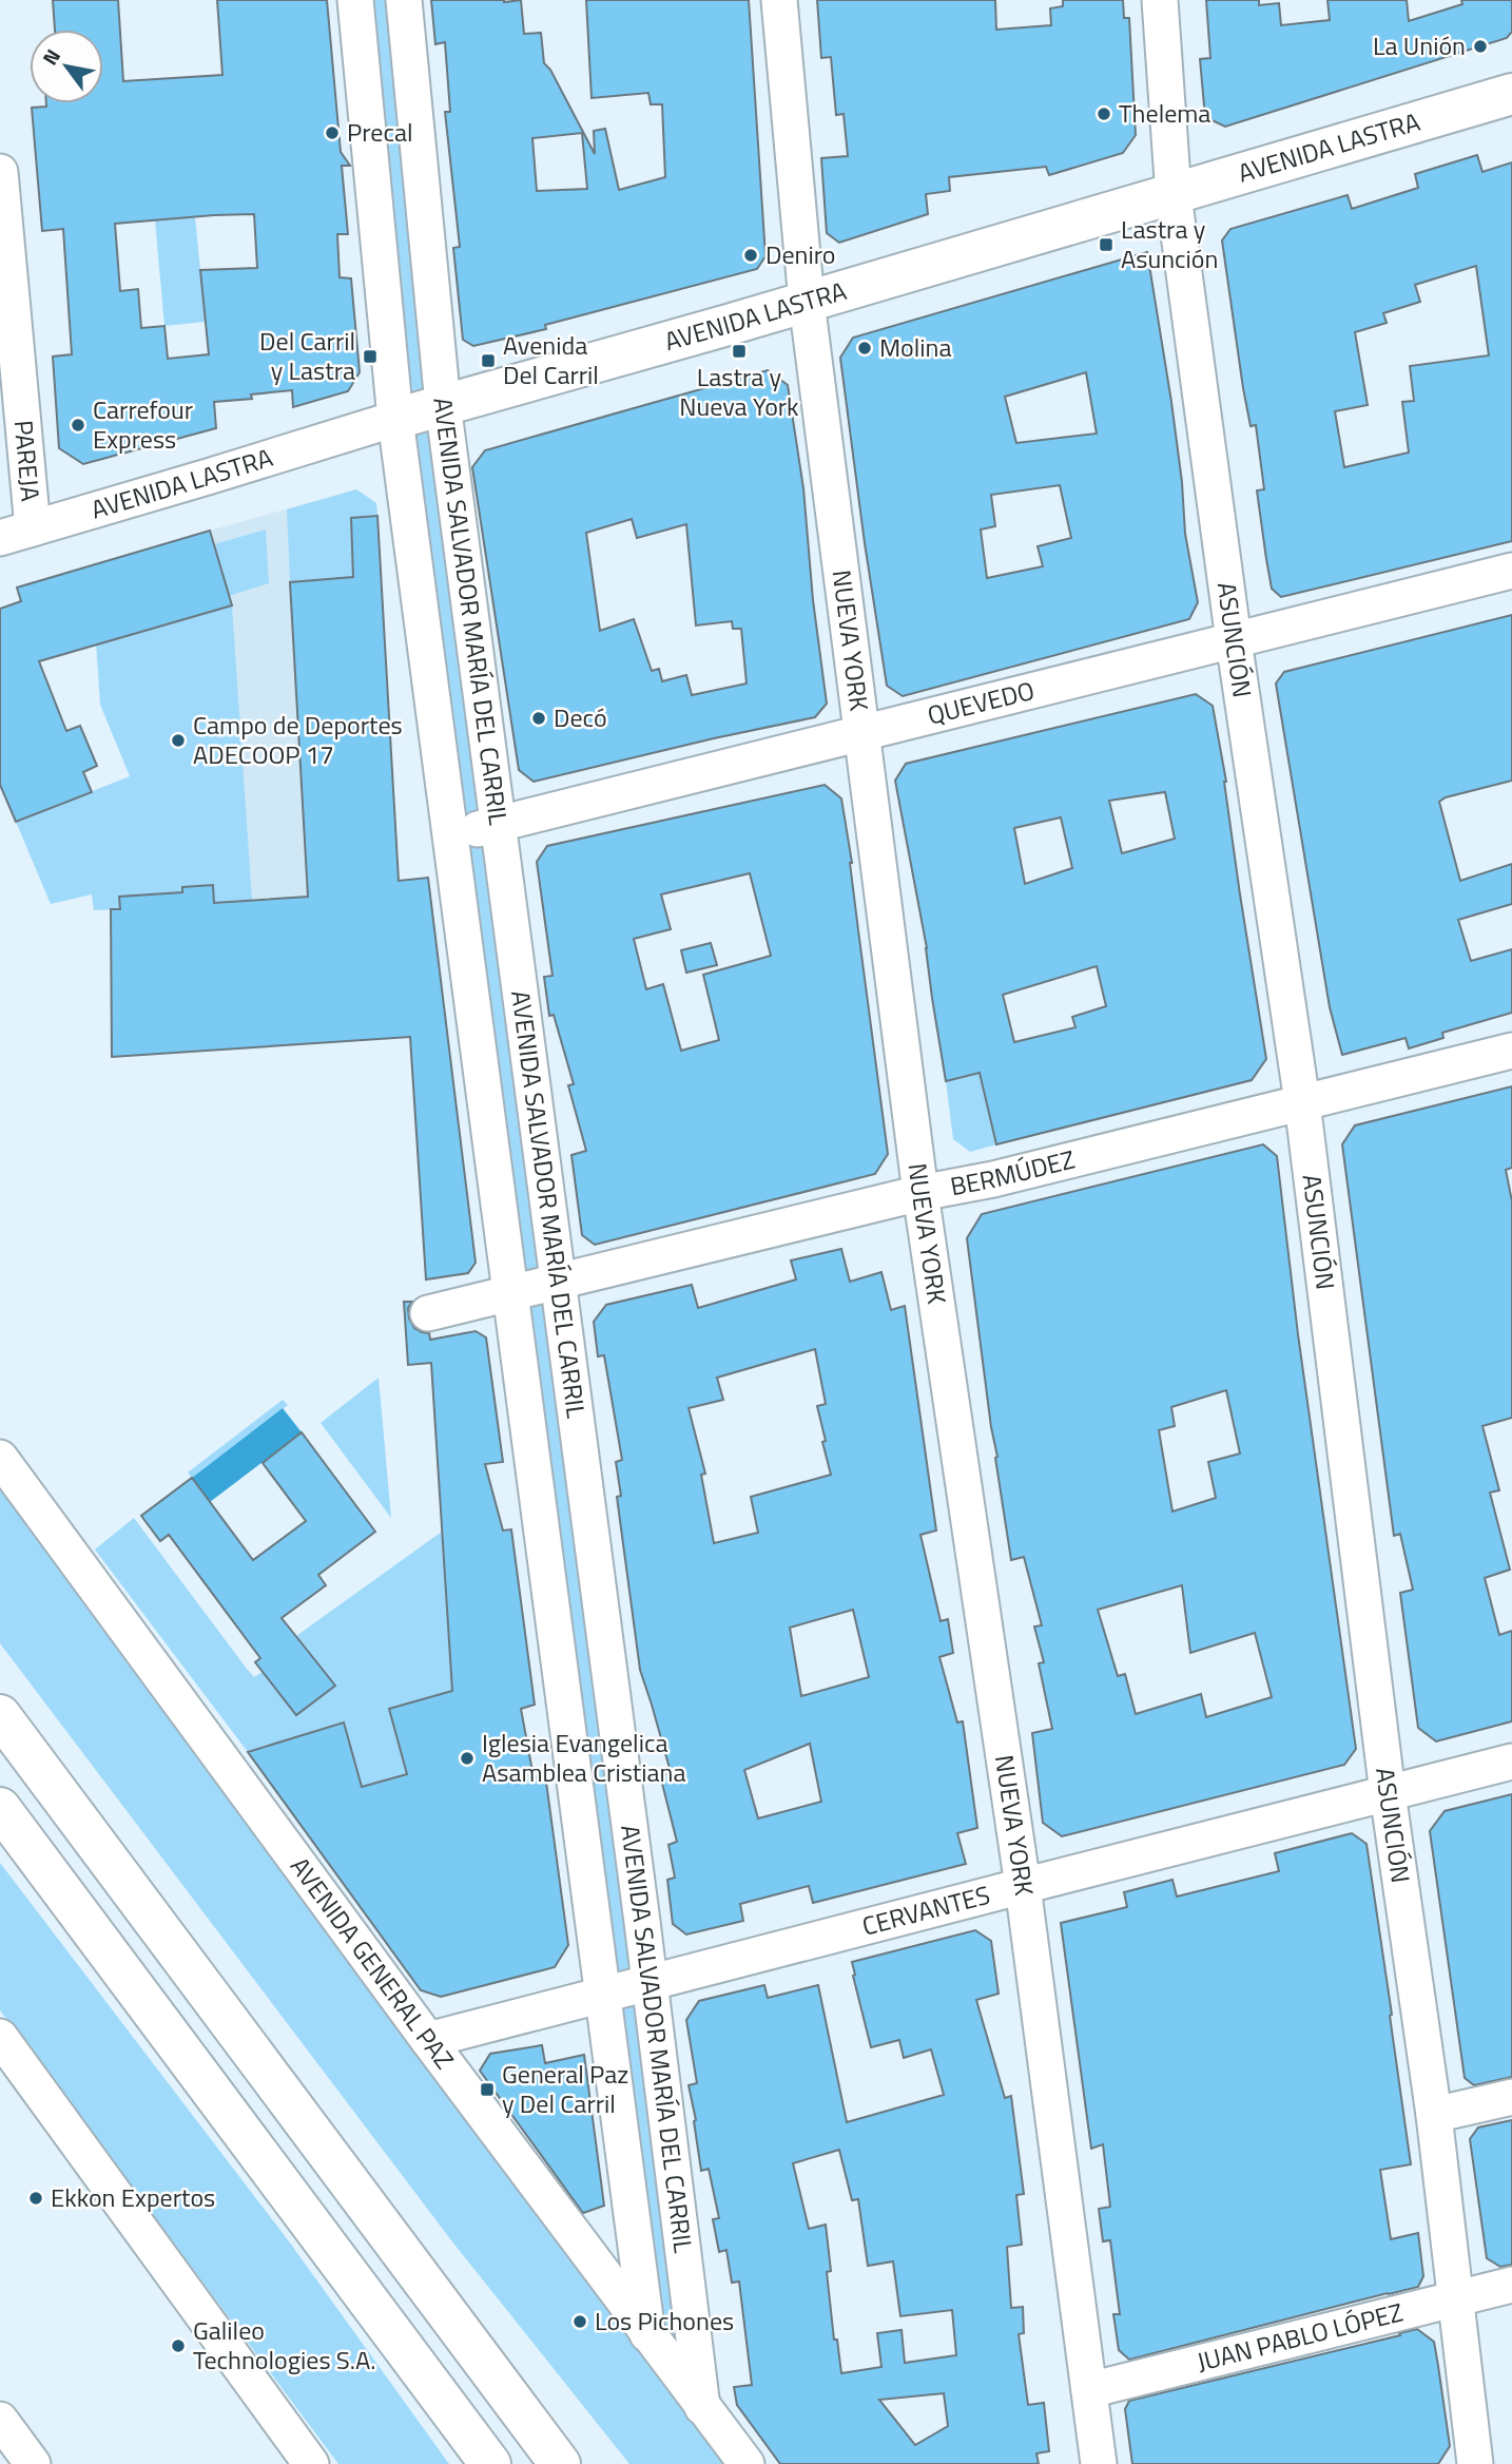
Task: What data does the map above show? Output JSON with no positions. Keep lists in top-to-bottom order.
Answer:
{
  "streets": {
    "main road": ["AVENIDA LASTRA"],
    "street": [
      "PAREJA",
      "AVENIDA SALVADOR MARÍA DEL CARRIL",
      "ASUNCIÓN",
      "NUEVA YORK",
      "QUEVEDO",
      "BERMÚDEZ",
      "CERVANTES",
      "AVENIDA GENERAL PAZ",
      "JUAN PABLO LÓPEZ"
    ]
  },
  "crossings": [
    ["AVENIDA LASTRA", "PAREJA"],
    ["AVENIDA LASTRA", "AVENIDA SALVADOR MARÍA DEL CARRIL"],
    ["AVENIDA LASTRA", "ASUNCIÓN"],
    ["AVENIDA LASTRA", "NUEVA YORK"],
    ["AVENIDA SALVADOR MARÍA DEL CARRIL", "QUEVEDO"],
    ["AVENIDA SALVADOR MARÍA DEL CARRIL", "BERMÚDEZ"],
    ["AVENIDA SALVADOR MARÍA DEL CARRIL", "CERVANTES"],
    ["AVENIDA SALVADOR MARÍA DEL CARRIL", "AVENIDA GENERAL PAZ"],
    ["ASUNCIÓN", "QUEVEDO"],
    ["ASUNCIÓN", "BERMÚDEZ"],
    ["ASUNCIÓN", "CERVANTES"],
    ["ASUNCIÓN", "JUAN PABLO LÓPEZ"],
    ["NUEVA YORK", "QUEVEDO"],
    ["NUEVA YORK", "BERMÚDEZ"],
    ["NUEVA YORK", "CERVANTES"],
    ["NUEVA YORK", "JUAN PABLO LÓPEZ"],
    ["CERVANTES", "AVENIDA GENERAL PAZ"]
  ],
  "places": {
    "other": [
      "La Unión",
      "Thelema",
      "Precal",
      "Deniro",
      "Molina",
      "Carrefour Express",
      "Decó",
      "Campo de Deportes ADECOOP 17",
      "Iglesia Evangelica Asamblea Cristiana",
      "Ekkon Expertos",
      "Los Pichones",
      "Galileo Technologies S.A."
    ],
    "transit": [
      "Lastra y Asunción",
      "Lastra y Nueva York",
      "Del Carril y Lastra",
      "Avenida Del Carril",
      "General Paz y Del Carril"
    ]
  },
  "north": "top left"
}
